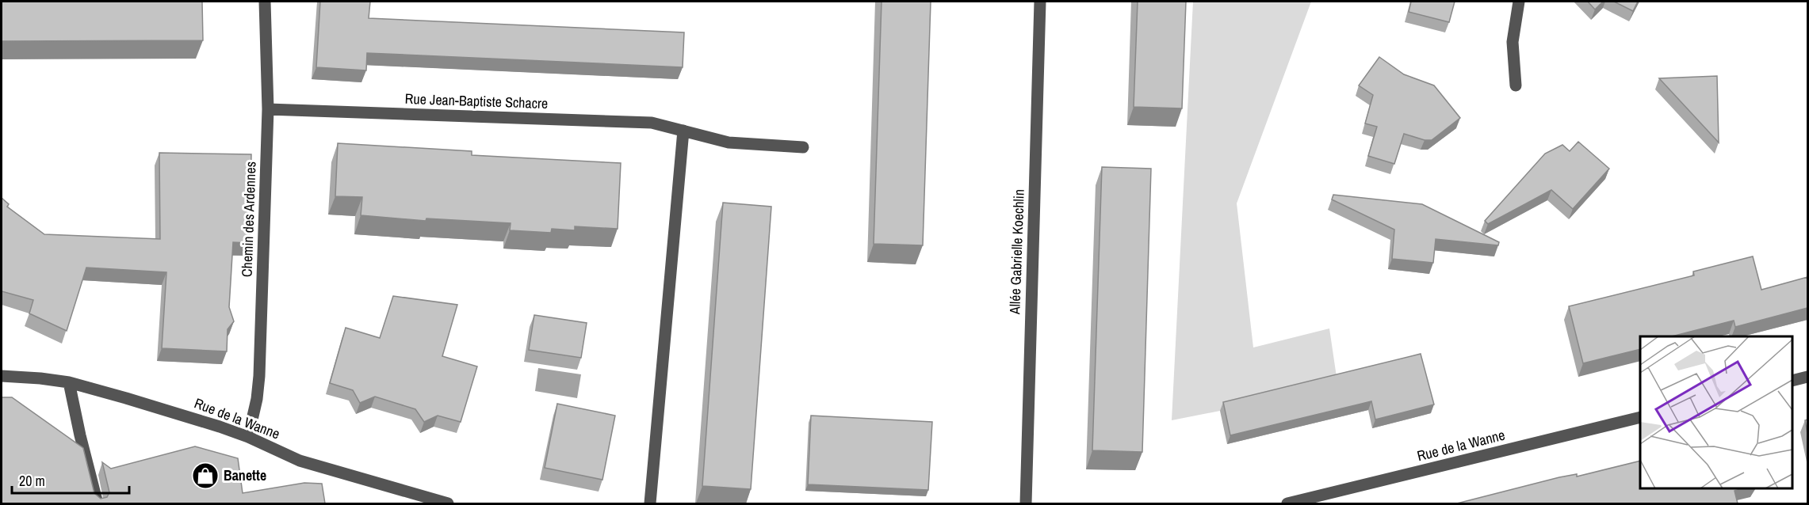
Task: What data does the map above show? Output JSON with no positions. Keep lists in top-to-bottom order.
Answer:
{
  "streets": {
    "street": [
      "Rue Jean-Baptiste Schacre",
      "Chemin des Ardennes",
      "Allée Gabrielle Koechlin",
      "Rue de la Wanne"
    ]
  },
  "crossings": [
    ["Rue Jean-Baptiste Schacre", "Chemin des Ardennes"],
    ["Chemin des Ardennes", "Rue de la Wanne"]
  ],
  "places": {
    "shop": ["Banette"]
  },
  "scale_bar": "20 m"
}
